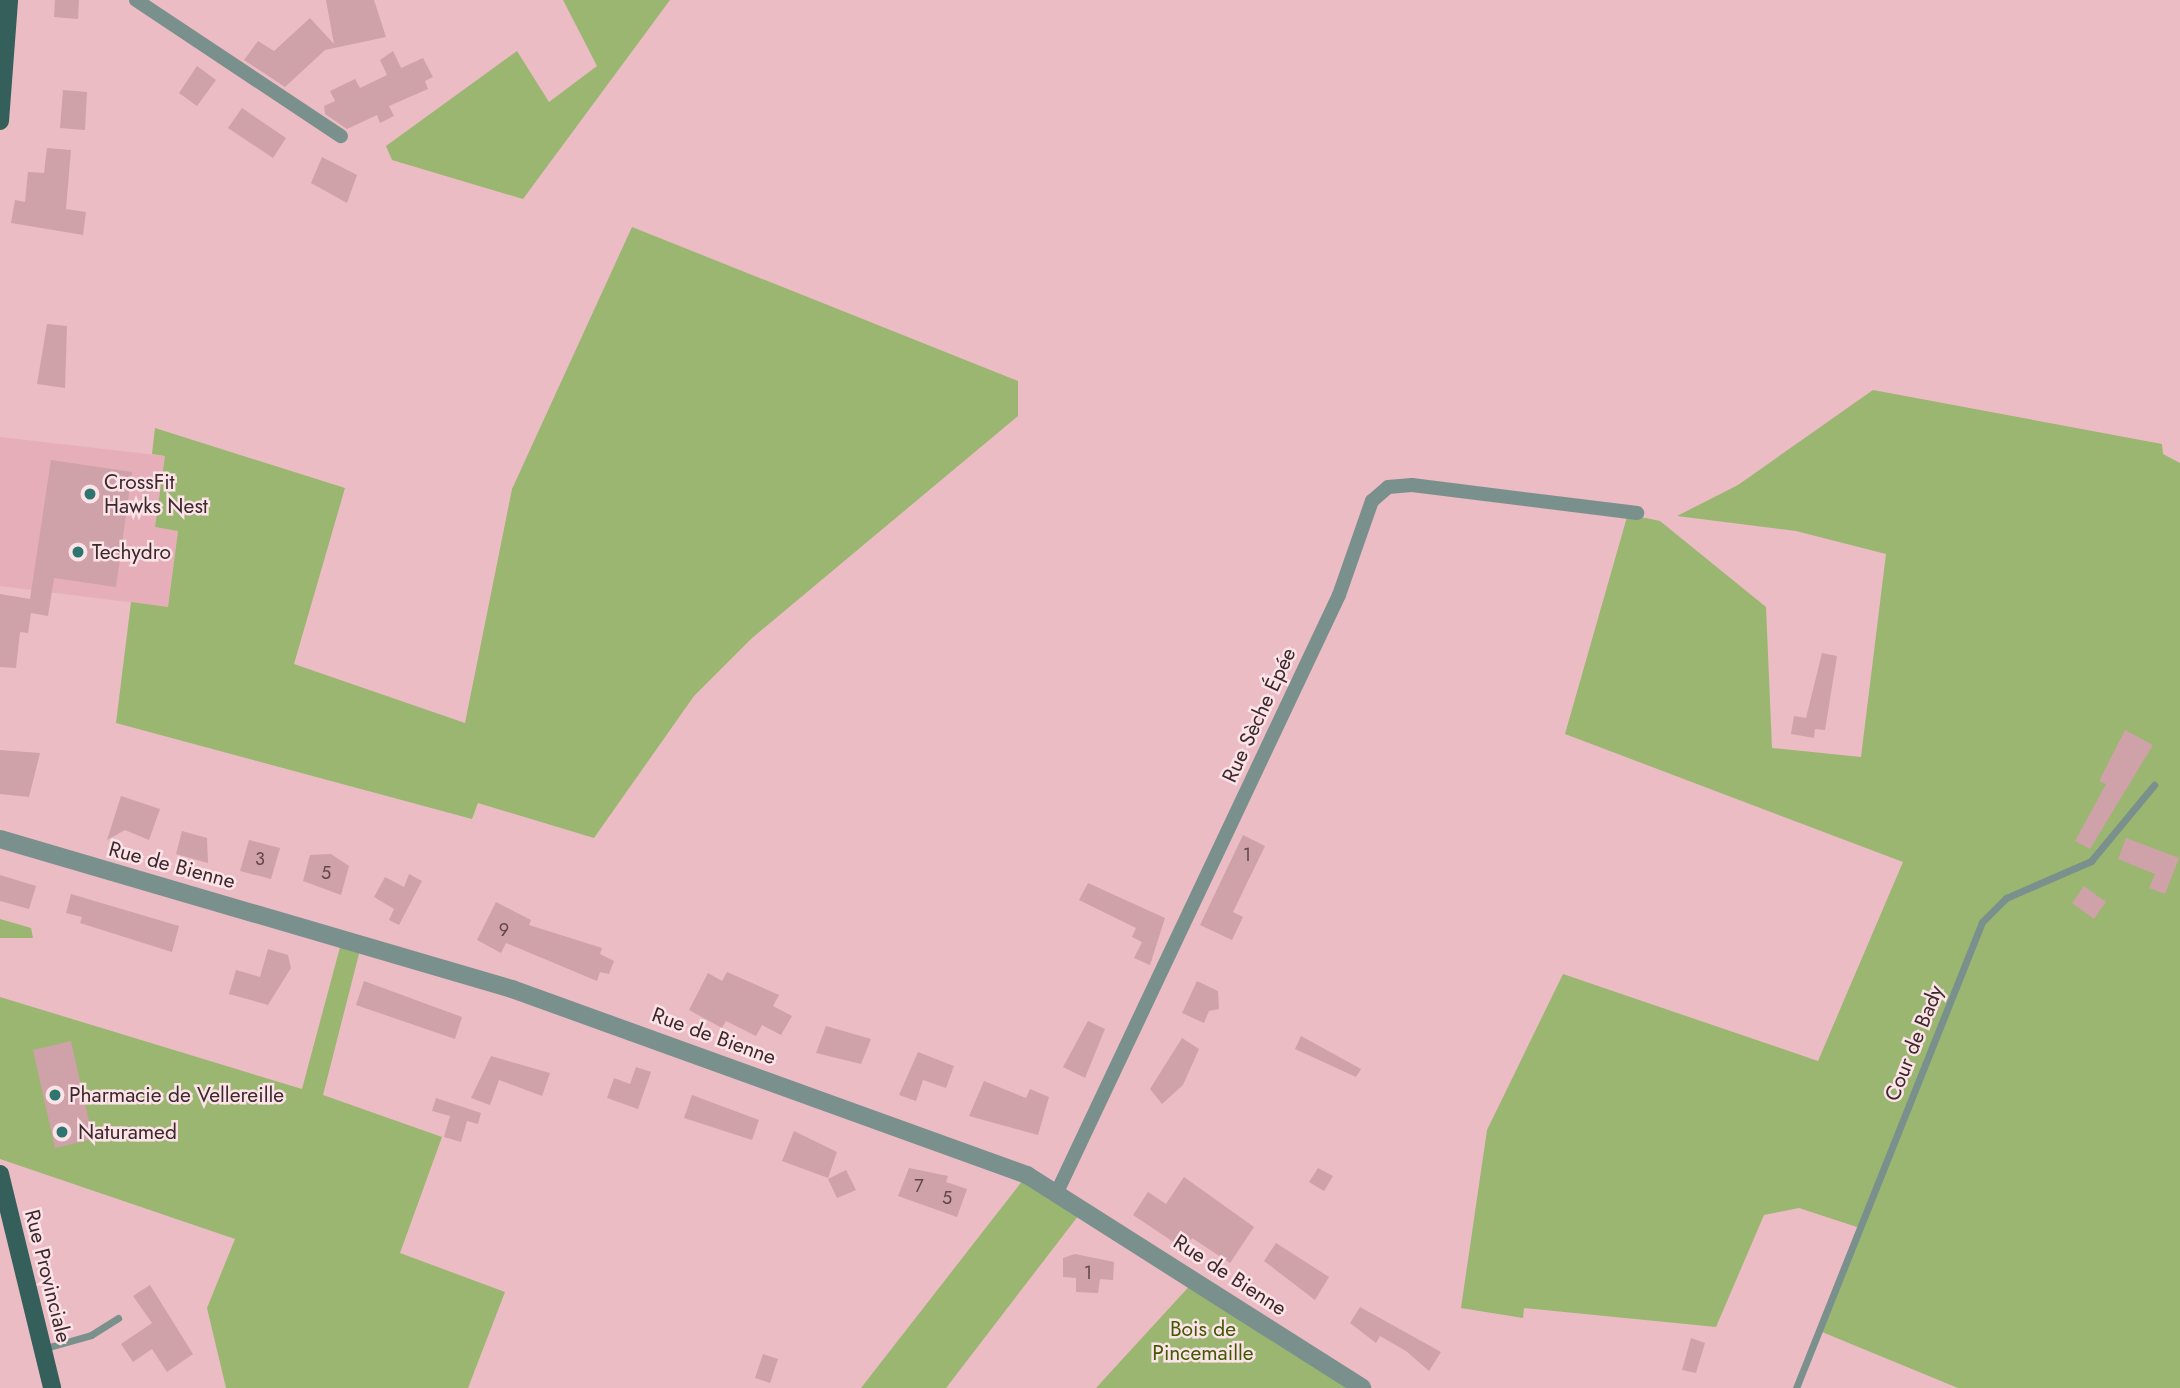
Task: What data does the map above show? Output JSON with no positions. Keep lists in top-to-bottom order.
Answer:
{
  "streets": {
    "main road": ["Rue Provinciale"],
    "street": ["Rue Sèche Épée", "Rue de Bienne"],
    "lane": ["Cour de Bady"]
  },
  "crossings": [
    ["Rue Sèche Épée", "Rue de Bienne"]
  ],
  "parks": ["Bois de Pincemaille"],
  "places": [
    "CrossFit Hawks Nest",
    "Techydro",
    "Pharmacie de Vellereille",
    "Naturamed"
  ],
  "house_numbers": [
    "1",
    "3",
    "5",
    "9",
    "7",
    "5",
    "1"
  ]
}
